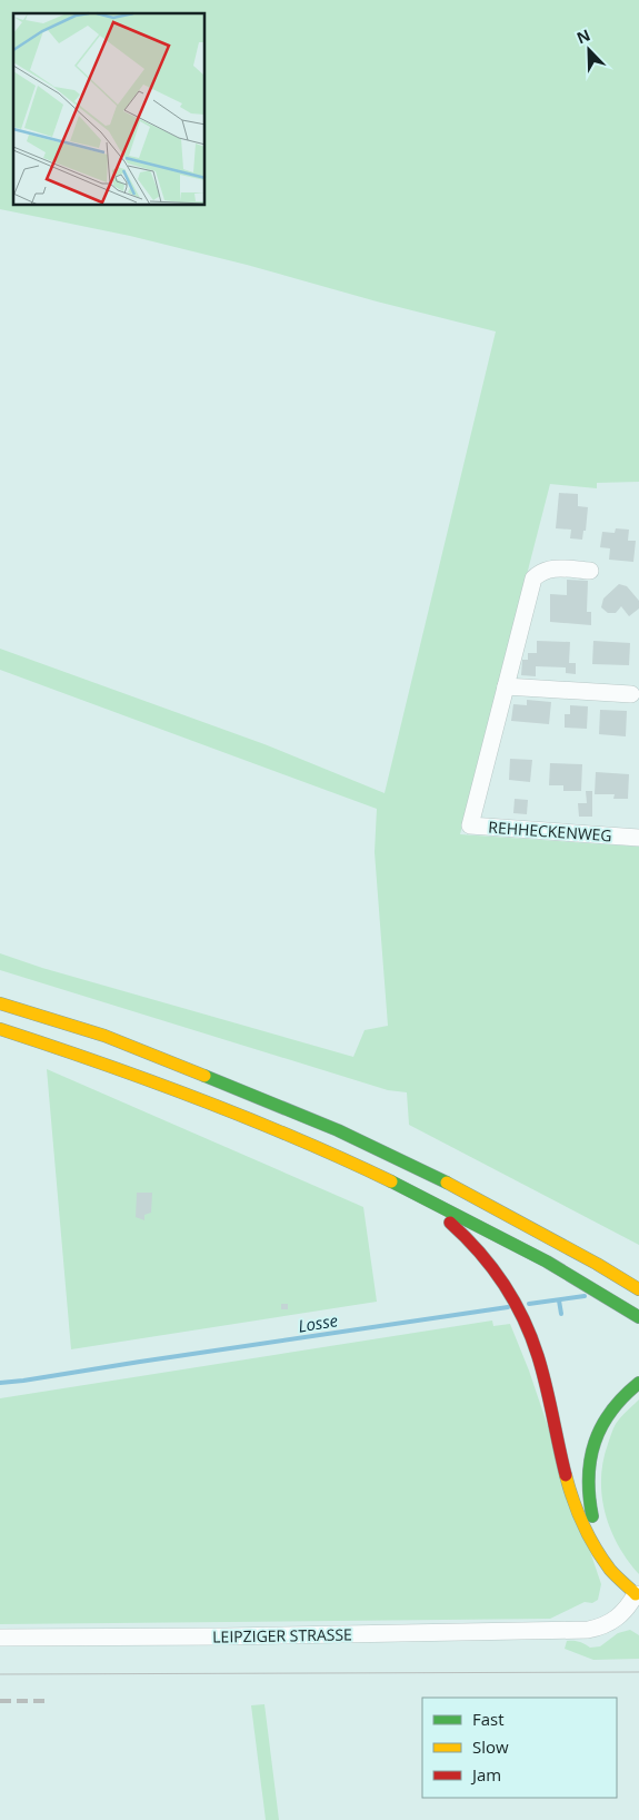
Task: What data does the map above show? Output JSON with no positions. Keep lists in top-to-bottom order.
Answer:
{
  "streets": {
    "street": ["REHHECKENWEG", "LEIPZIGER STRASSE"]
  },
  "water": ["Losse"],
  "legend": ["Fast", "Slow", "Jam"],
  "north": "top left"
}
